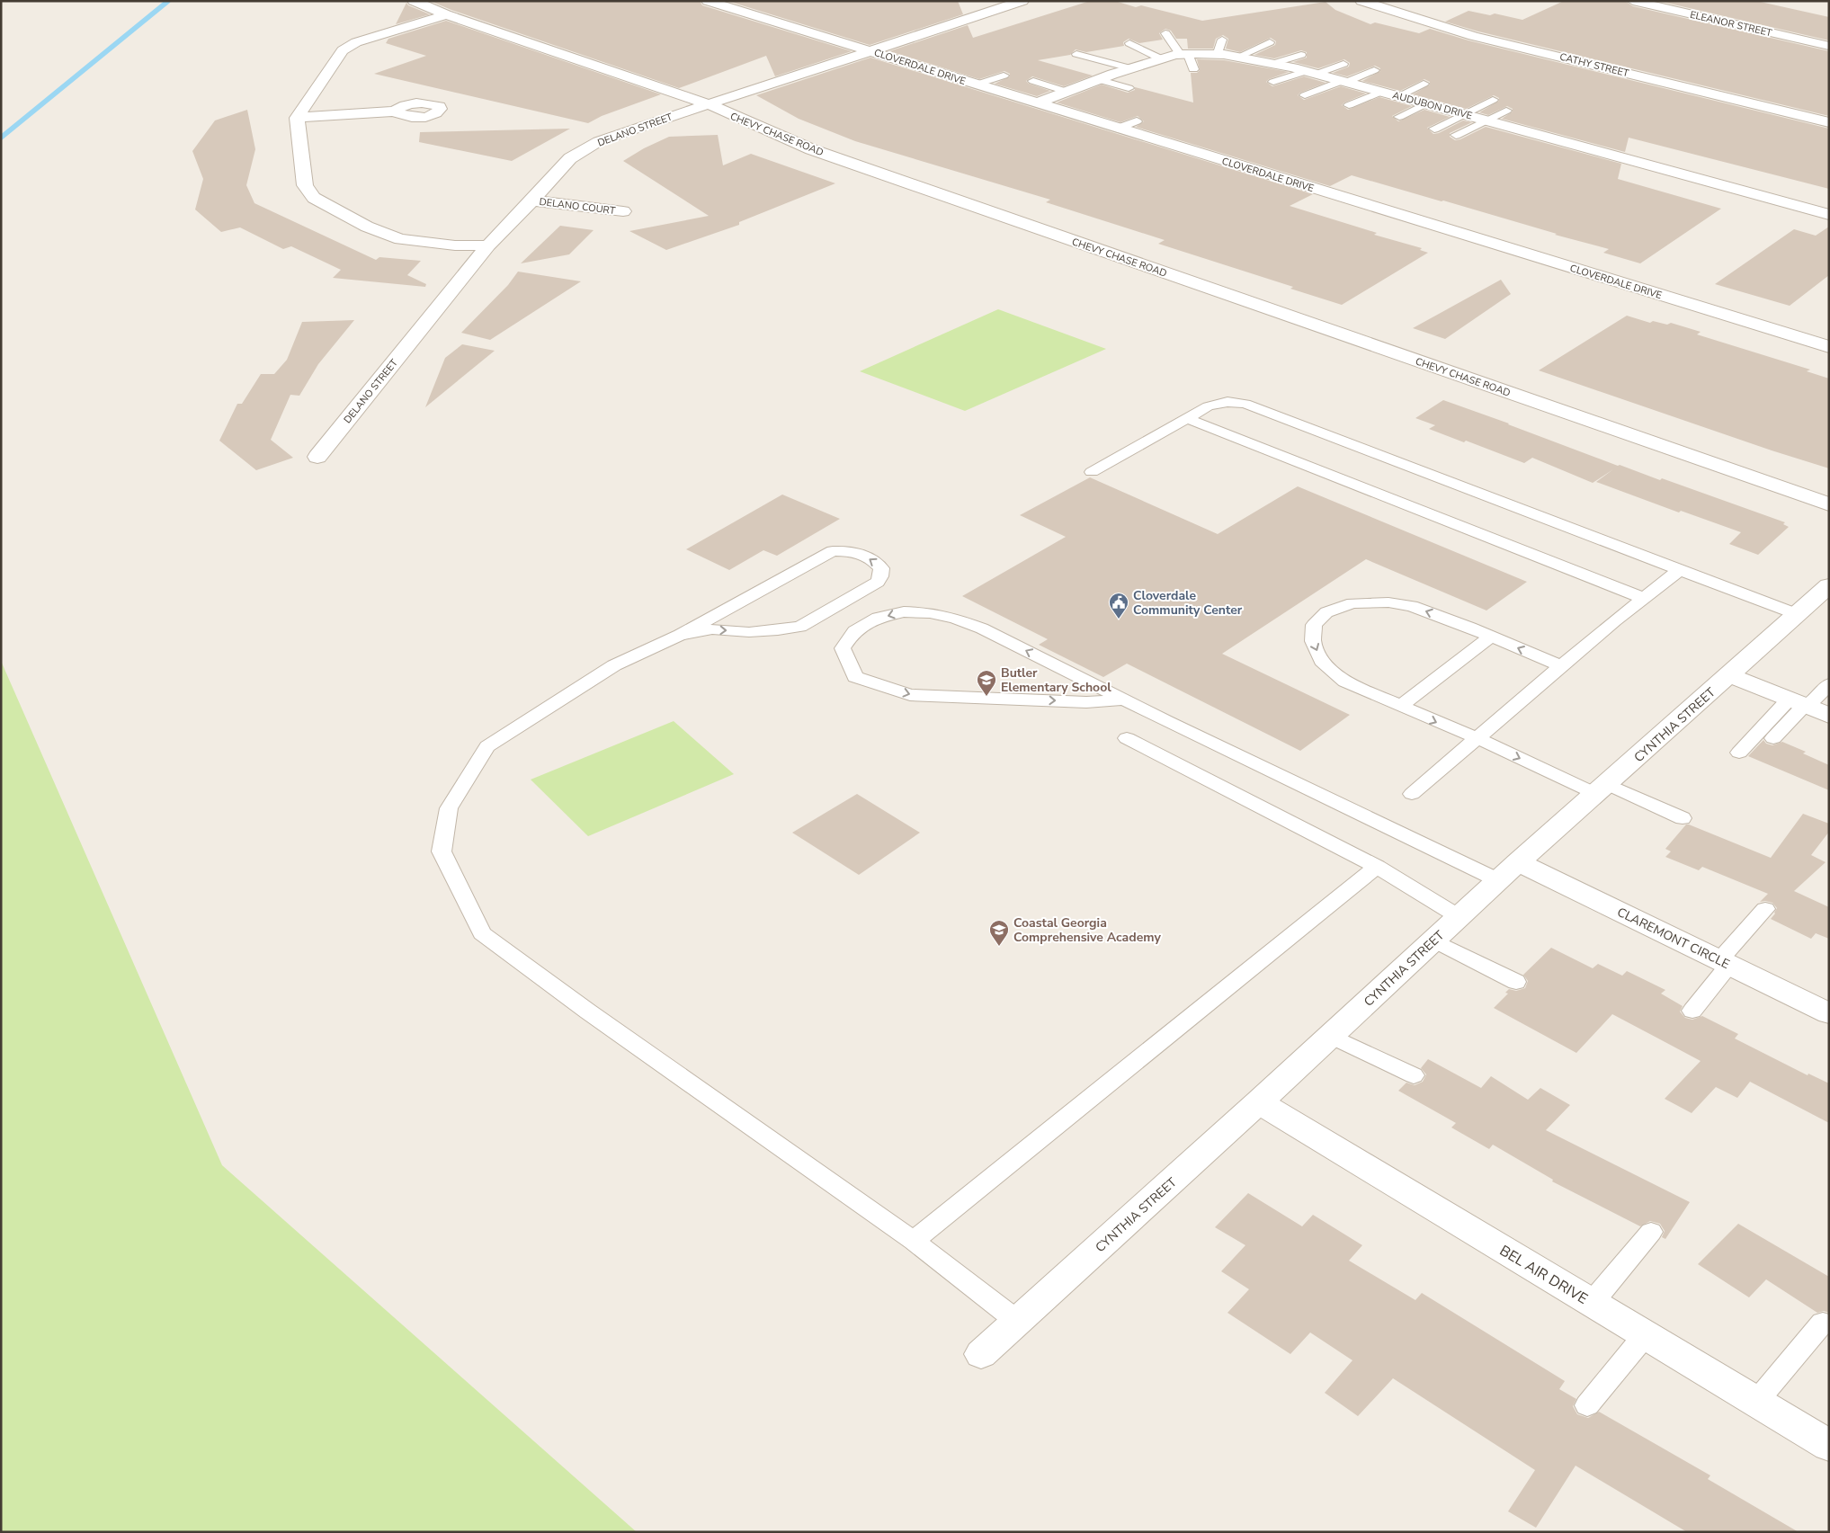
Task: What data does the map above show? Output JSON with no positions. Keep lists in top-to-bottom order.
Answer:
{
  "streets": {
    "street": [
      "ELEANOR STREET",
      "CATHY STREET",
      "CLOVERDALE DRIVE",
      "AUDUBON DRIVE",
      "DELANO STREET",
      "CHEVY CHASE ROAD",
      "DELANO COURT",
      "CYNTHIA STREET",
      "CLAREMONT CIRCLE",
      "BEL AIR DRIVE"
    ]
  },
  "crossings": [
    ["CLOVERDALE DRIVE", "AUDUBON DRIVE"],
    ["CLOVERDALE DRIVE", "DELANO STREET"],
    ["DELANO STREET", "CHEVY CHASE ROAD"],
    ["DELANO STREET", "DELANO COURT"],
    ["CYNTHIA STREET", "CLAREMONT CIRCLE"],
    ["CYNTHIA STREET", "BEL AIR DRIVE"]
  ],
  "places": {
    "public building": ["Cloverdale Community Center"],
    "school or university": ["Butler Elementary School", "Coastal Georgia Comprehensive Academy"]
  }
}
